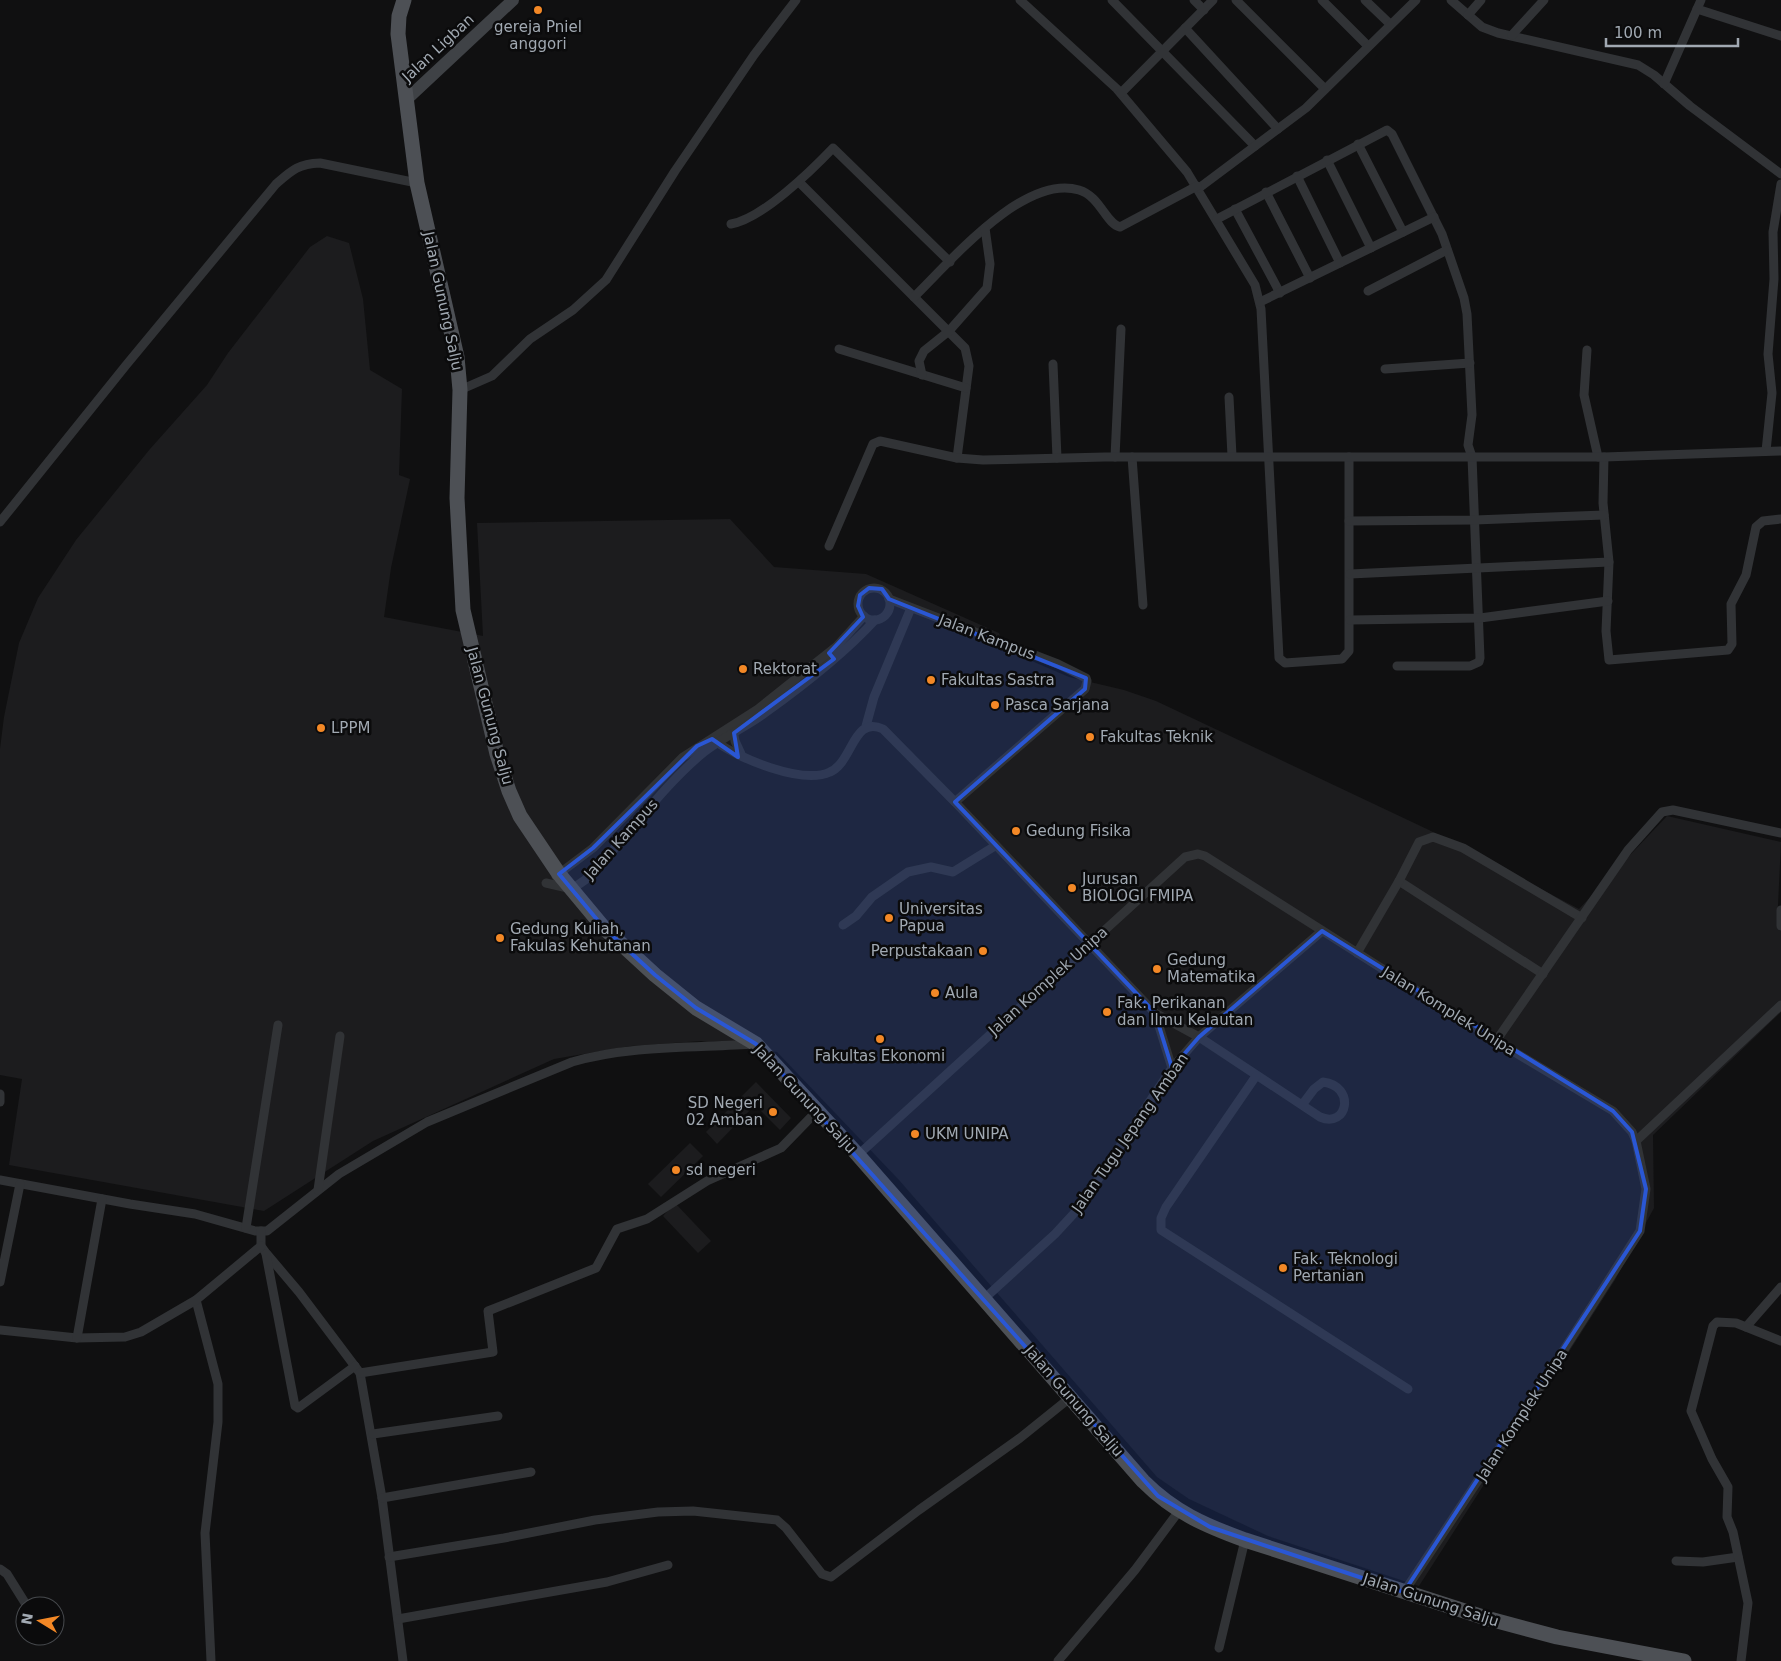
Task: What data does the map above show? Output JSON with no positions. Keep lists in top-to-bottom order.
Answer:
{
  "streets": {
    "main road": ["Jalan Ligban", "Jalan Gunung Salju"],
    "street": ["Jalan Kampus", "Jalan Komplek Unipa", "Jalan Tugu Jepang Amban"]
  },
  "crossings": [
    ["Jalan Ligban", "Jalan Gunung Salju"],
    ["Jalan Gunung Salju", "Jalan Kampus"],
    ["Jalan Gunung Salju", "Jalan Komplek Unipa"],
    ["Jalan Gunung Salju", "Jalan Tugu Jepang Amban"],
    ["Jalan Komplek Unipa", "Jalan Tugu Jepang Amban"]
  ],
  "places": [
    "gereja Pniel anggori",
    "Rektorat",
    "Fakultas Sastra",
    "Pasca Sarjana",
    "LPPM",
    "Fakultas Teknik",
    "Gedung Fisika",
    "Jurusan BIOLOGI FMIPA",
    "Universitas Papua",
    "Gedung Kuliah, Fakulas Kehutanan",
    "Perpustakaan",
    "Gedung Matematika",
    "Aula",
    "Fak. Perikanan dan Ilmu Kelautan",
    "Fakultas Ekonomi",
    "SD Negeri 02 Amban",
    "UKM UNIPA",
    "sd negeri",
    "Fak. Teknologi Pertanian"
  ],
  "scale_bar": "100 m",
  "north": "left"
}
